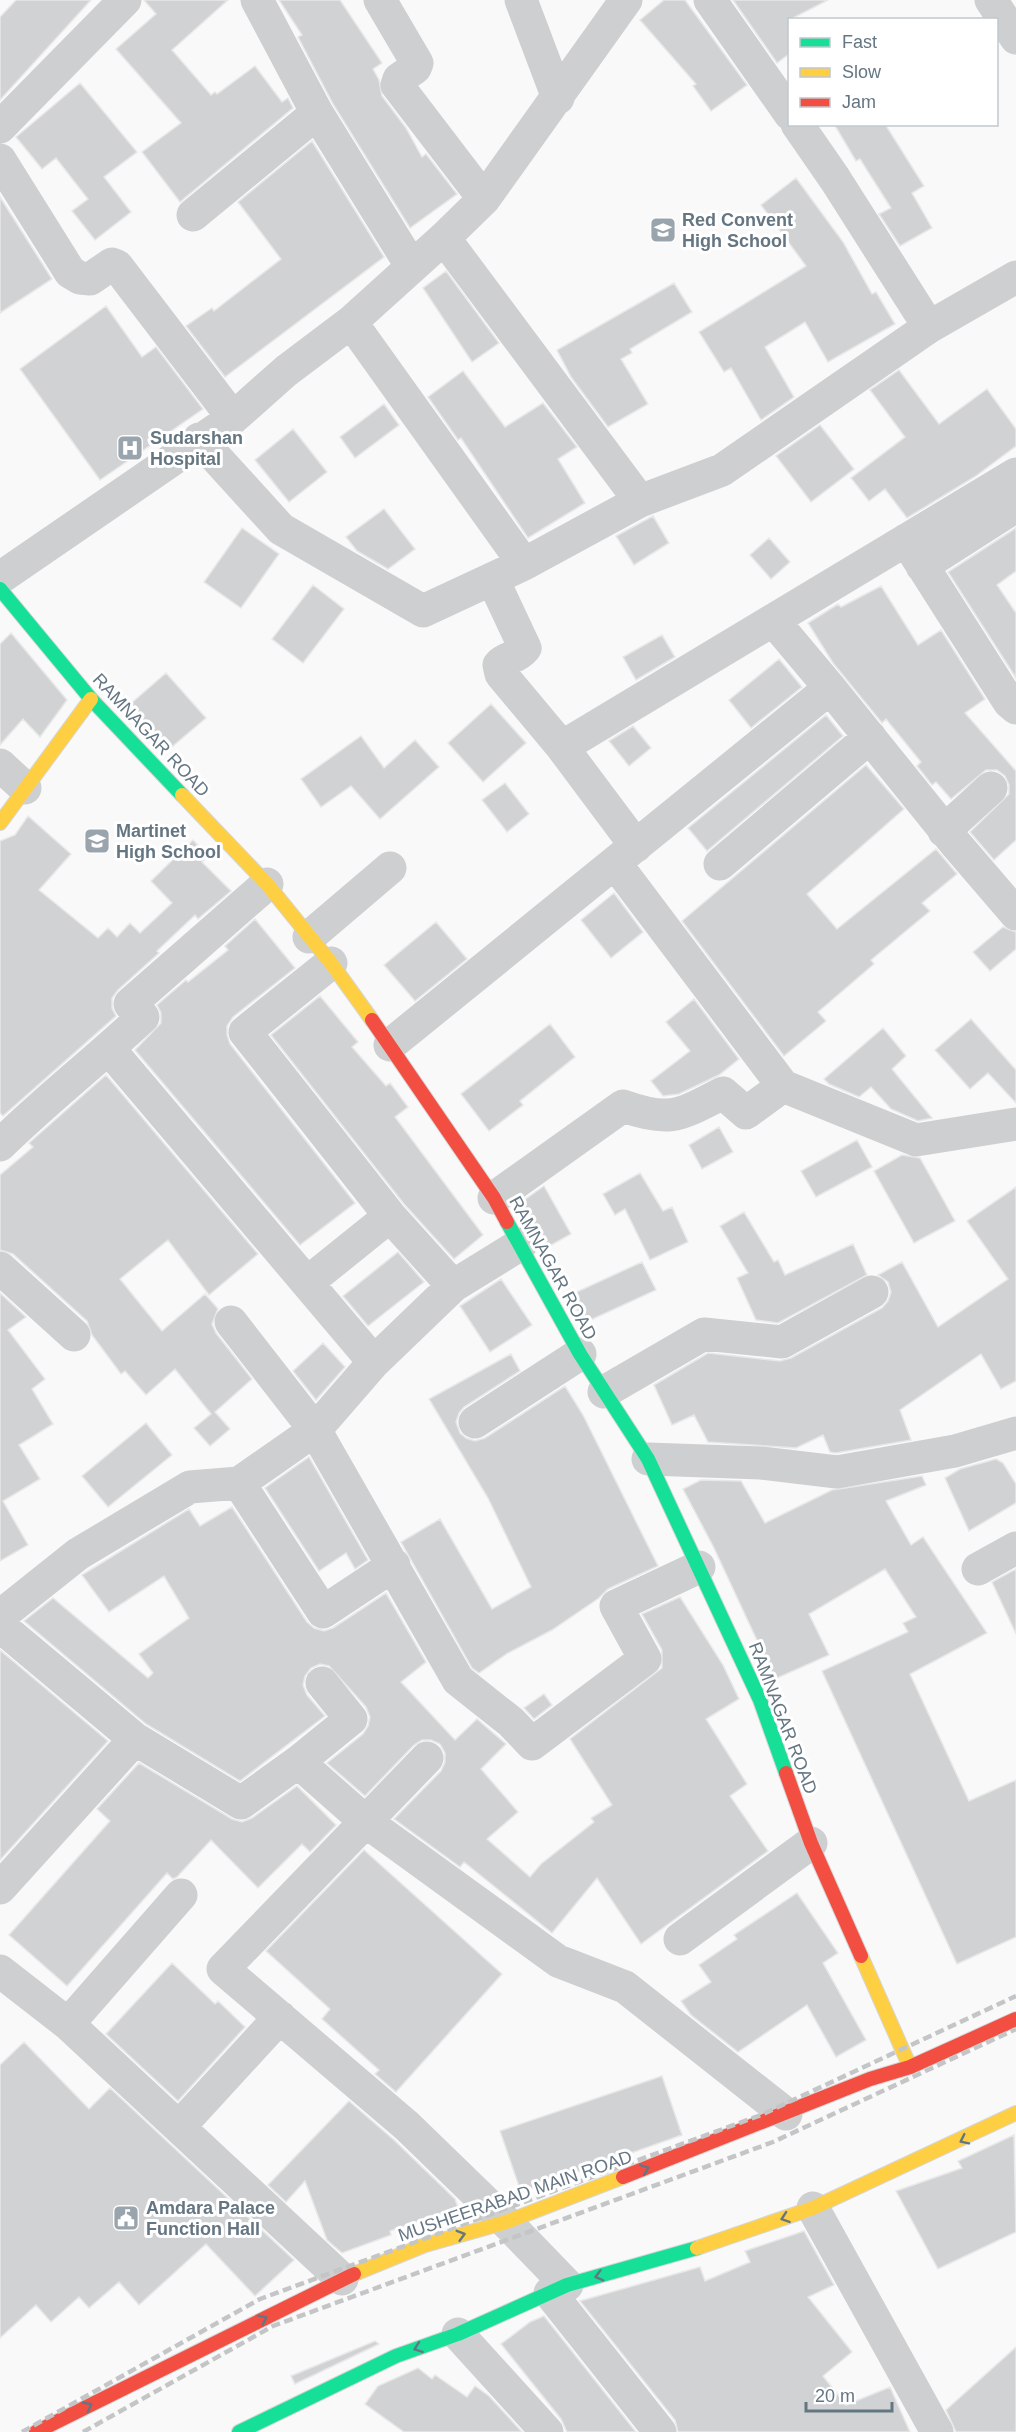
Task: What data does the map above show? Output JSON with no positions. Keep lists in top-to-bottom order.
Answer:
{
  "streets": {
    "main road": ["RAMNAGAR ROAD", "MUSHEERABAD MAIN ROAD"]
  },
  "crossings": [
    ["RAMNAGAR ROAD", "MUSHEERABAD MAIN ROAD"]
  ],
  "places": {
    "school or university": ["Red Convent High School", "Martinet High School"],
    "hospital": ["Sudarshan Hospital"],
    "public building": ["Amdara Palace Function Hall"]
  },
  "legend": ["Fast", "Slow", "Jam"],
  "scale_bar": "20 m"
}
